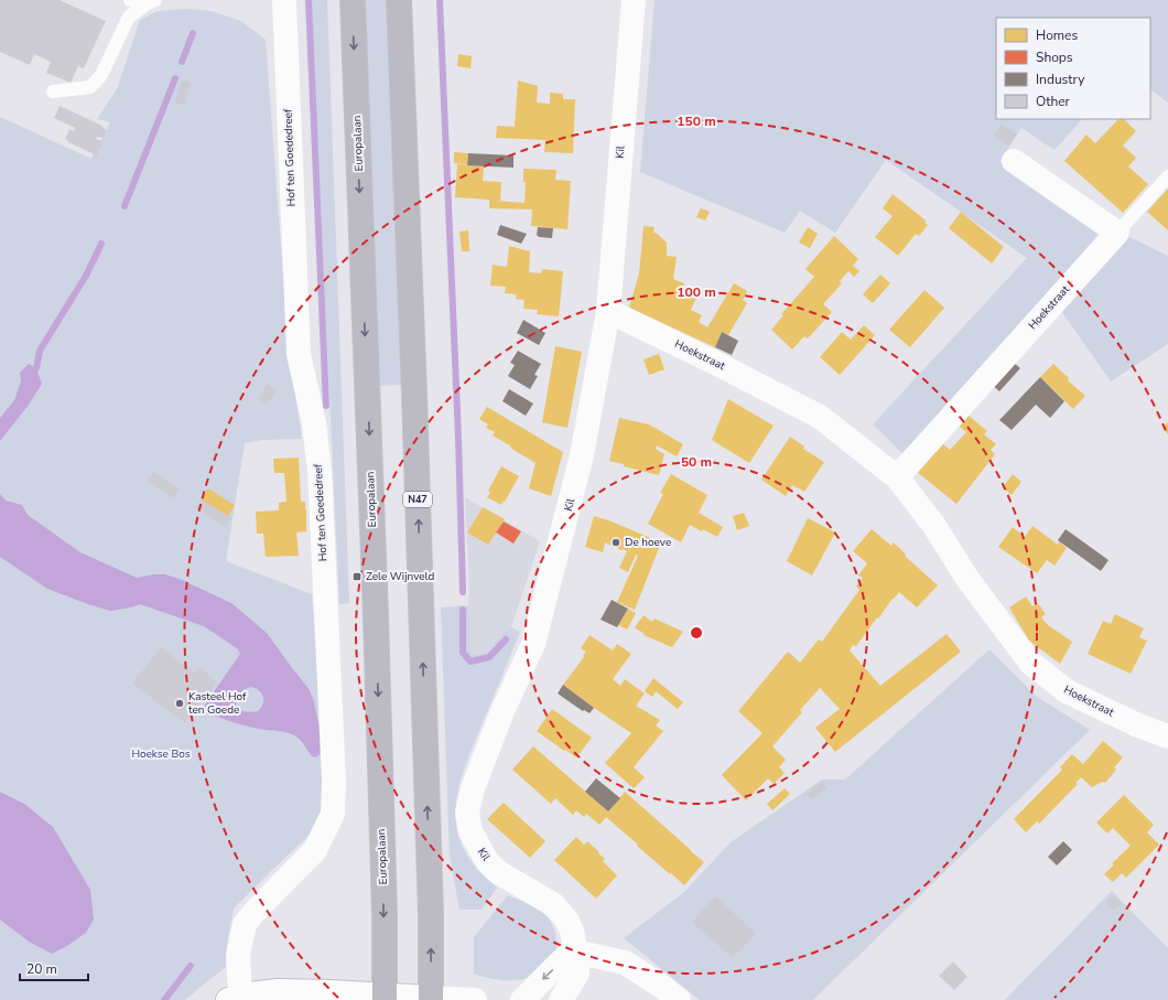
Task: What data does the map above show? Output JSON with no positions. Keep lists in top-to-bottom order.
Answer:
{
  "streets": {
    "highway": ["Europalaan", "N47"],
    "street": ["Kil", "Hof ten Goededreef", "Hoekstraat"]
  },
  "crossings": [
    ["Kil", "Hoekstraat"]
  ],
  "parks": ["Hoekse Bos"],
  "places": {
    "other": ["De hoeve", "Kasteel Hof ten Goede"],
    "transit": ["Zele Wijnveld"]
  },
  "legend": [
    "Homes",
    "Shops",
    "Industry",
    "Other"
  ],
  "scale_bar": "20 m",
  "rings": ["150 m", "100 m", "50 m"]
}
